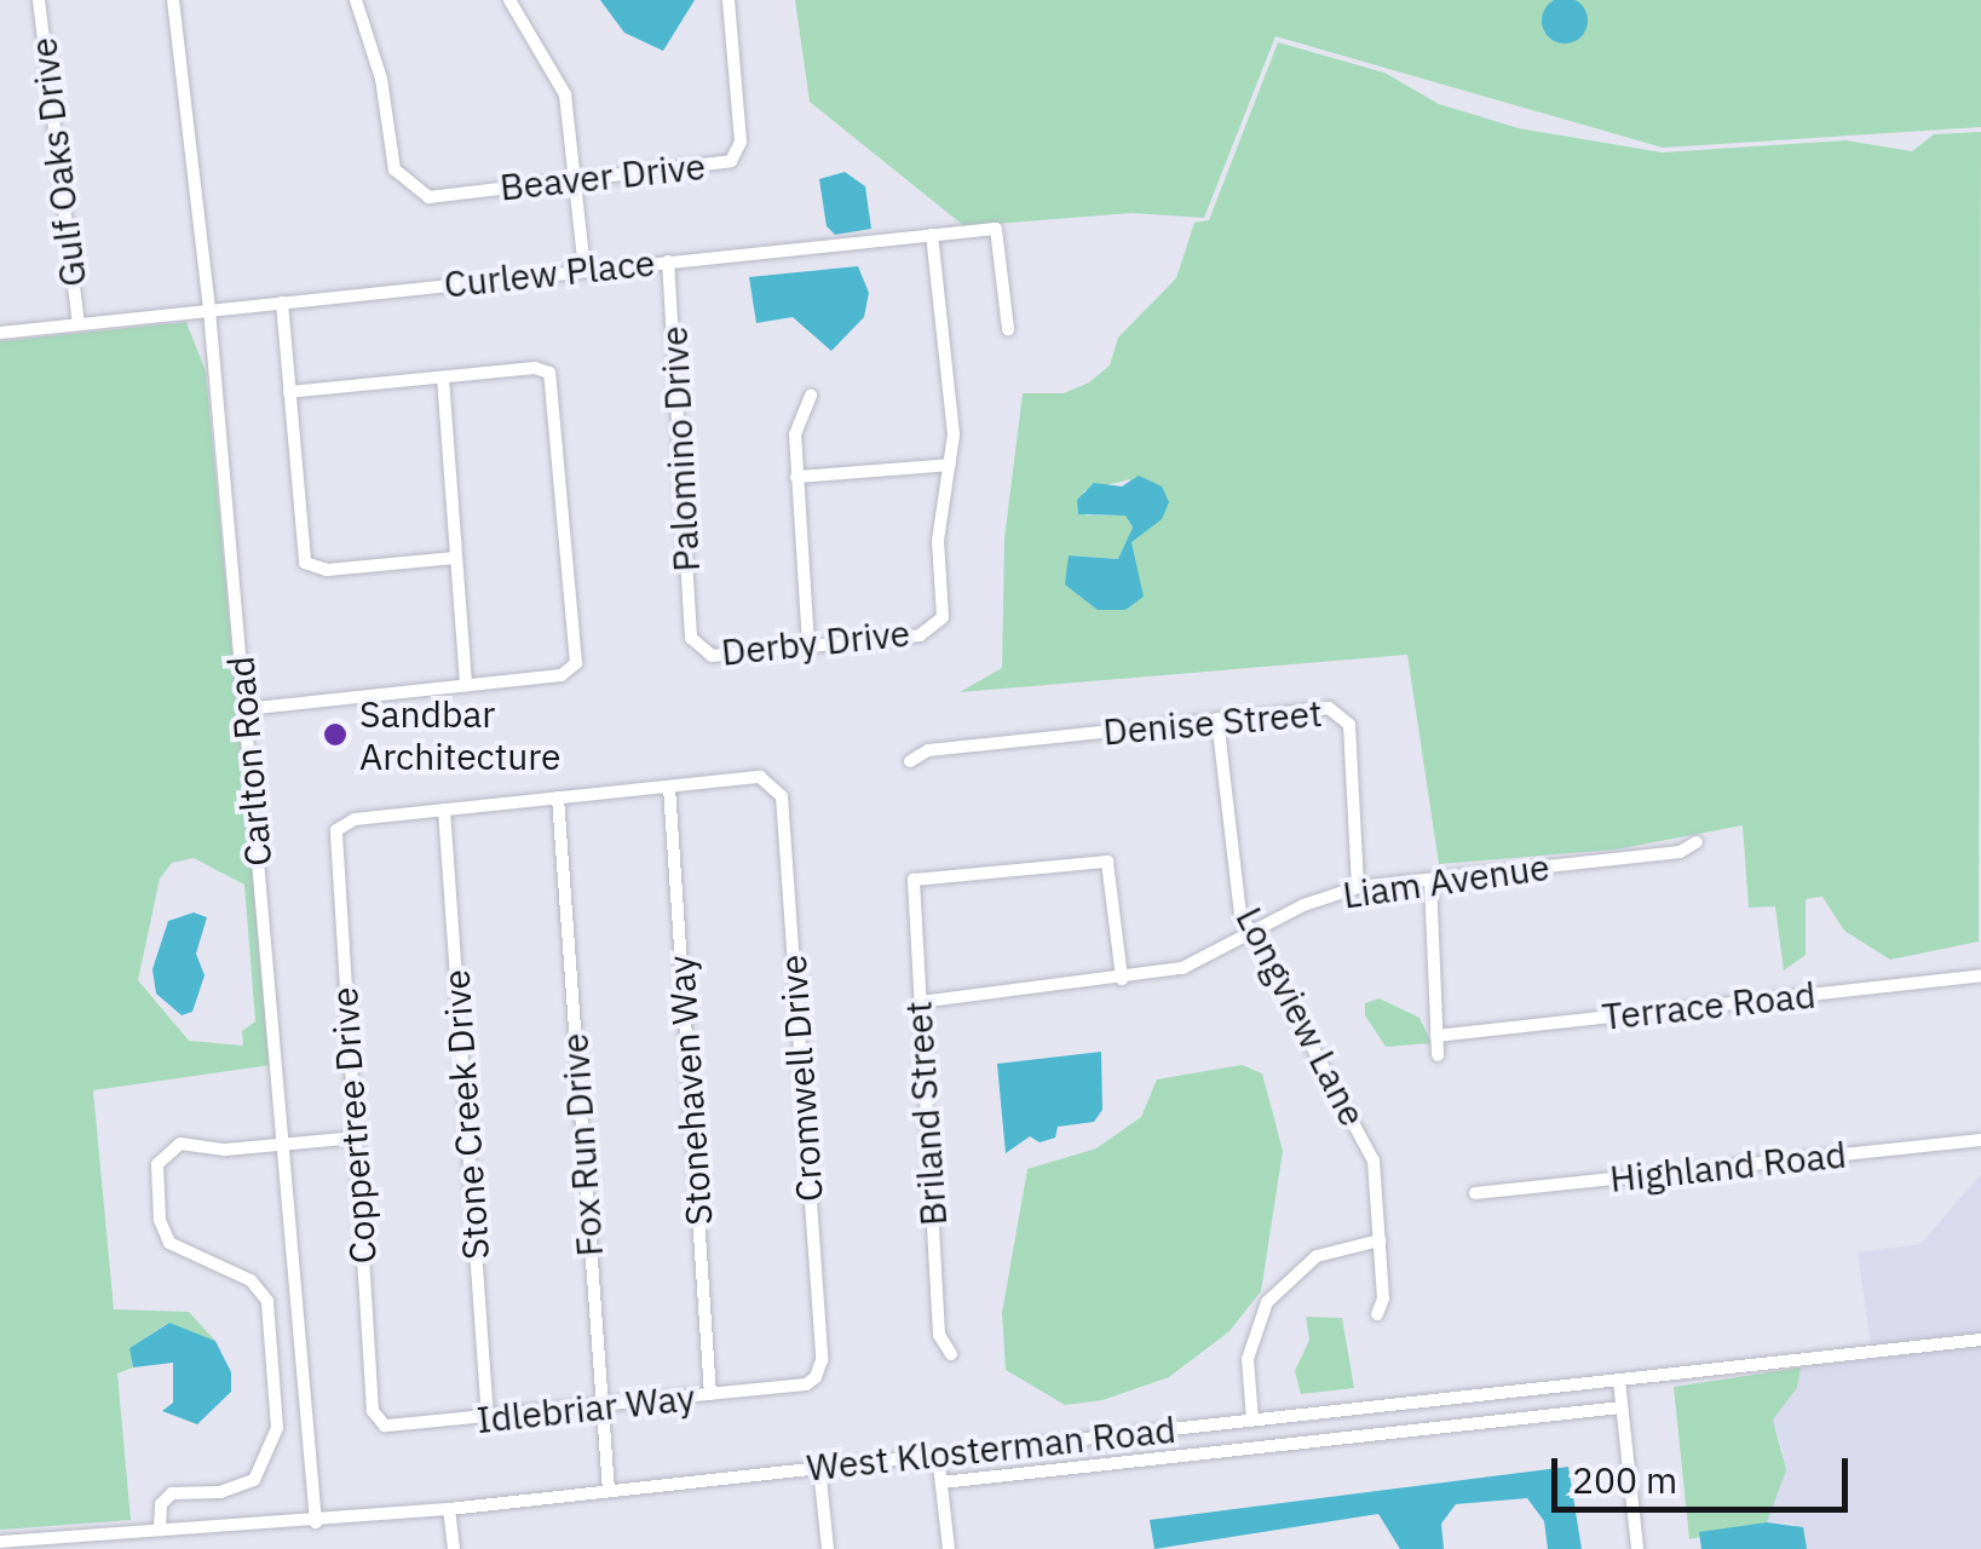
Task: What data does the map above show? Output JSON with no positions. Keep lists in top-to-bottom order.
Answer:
{
  "streets": {
    "street": [
      "Gulf Oaks Drive",
      "Beaver Drive",
      "Curlew Place",
      "Palomino Drive",
      "Derby Drive",
      "Denise Street",
      "Carlton Road",
      "Liam Avenue",
      "Terrace Road",
      "Longview Lane",
      "Cromwell Drive",
      "Stonehaven Way",
      "Briland Street",
      "Stone Creek Drive",
      "Coppertree Drive",
      "Fox Run Drive",
      "Highland Road",
      "Idlebriar Way",
      "West Klosterman Road"
    ]
  },
  "crossings": [
    ["Gulf Oaks Drive", "Curlew Place"],
    ["Curlew Place", "Palomino Drive"],
    ["Curlew Place", "Carlton Road"],
    ["Palomino Drive", "Derby Drive"],
    ["Denise Street", "Liam Avenue"],
    ["Denise Street", "Longview Lane"],
    ["Carlton Road", "West Klosterman Road"],
    ["Liam Avenue", "Longview Lane"],
    ["Liam Avenue", "Briland Street"],
    ["Cromwell Drive", "Stonehaven Way"],
    ["Cromwell Drive", "Idlebriar Way"],
    ["Stonehaven Way", "Idlebriar Way"],
    ["Stone Creek Drive", "Coppertree Drive"],
    ["Stone Creek Drive", "Idlebriar Way"],
    ["Coppertree Drive", "Idlebriar Way"],
    ["Fox Run Drive", "Idlebriar Way"],
    ["Fox Run Drive", "West Klosterman Road"]
  ],
  "places": ["Sandbar Architecture"],
  "scale_bar": "200 m"
}
